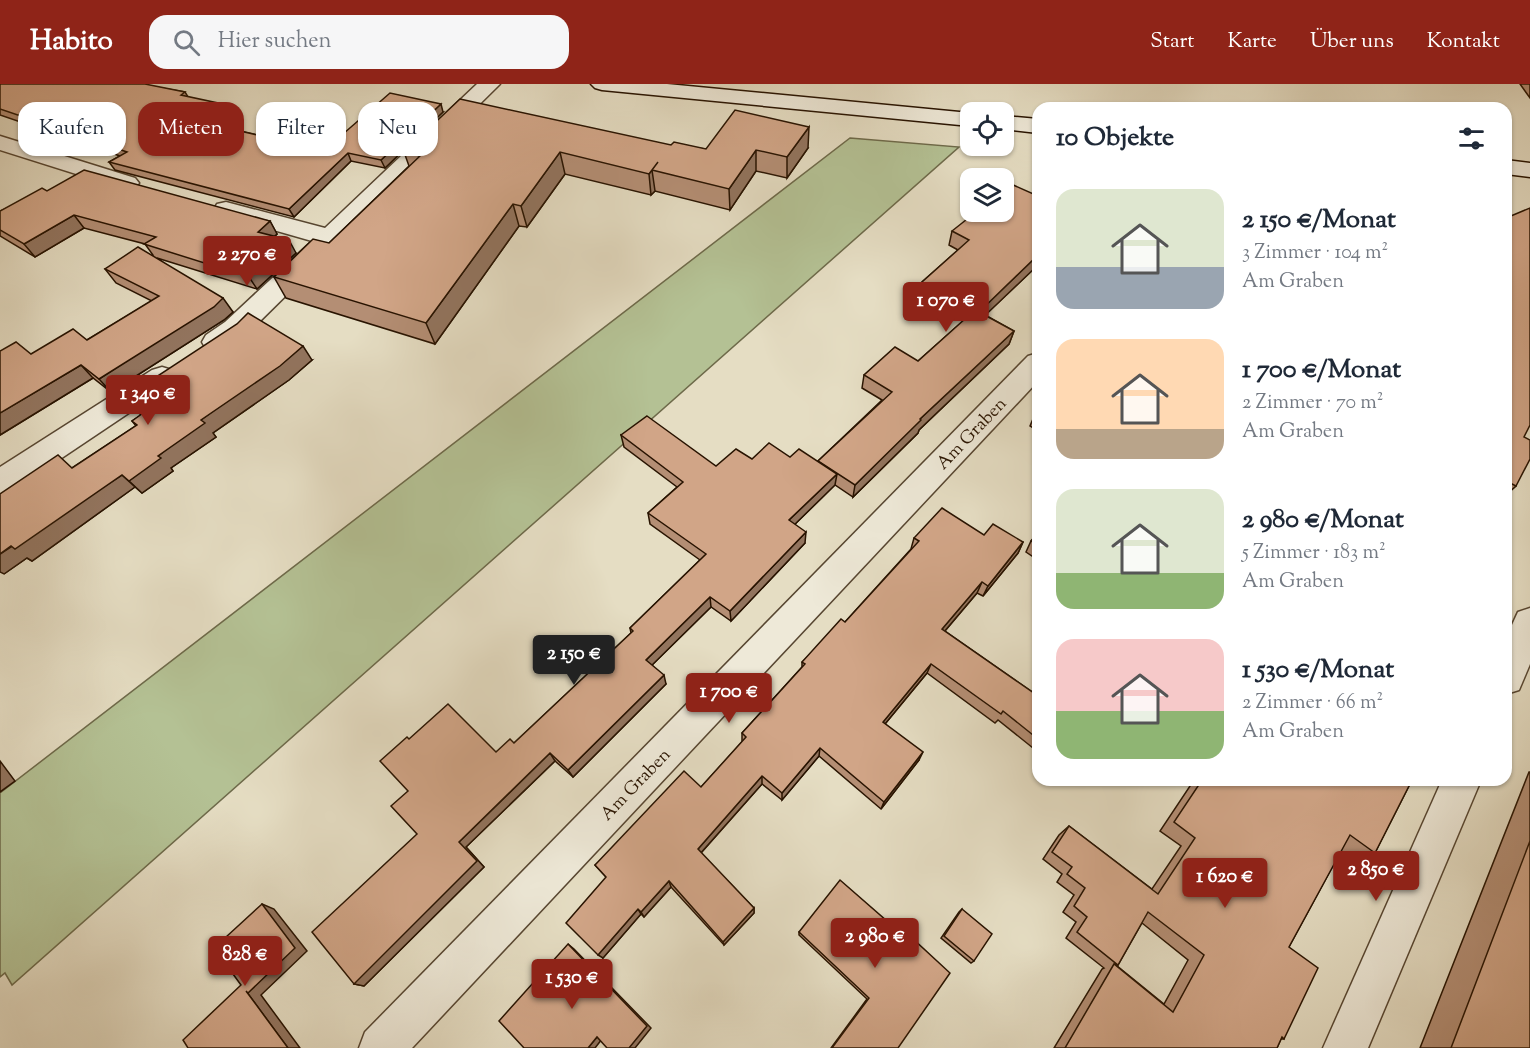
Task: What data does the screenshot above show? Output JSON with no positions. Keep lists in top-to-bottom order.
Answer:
{
  "streets": {
    "street": ["Am Graben"]
  },
  "page": {
    "header": "Habito",
    "search": "Hier suchen",
    "nav": [
      "Start",
      "Karte",
      "Über uns",
      "Kontakt"
    ],
    "chip": [
      "Kaufen",
      "Mieten",
      "Filter",
      "Neu"
    ],
    "heading": "10 Objekte",
    "list": [
      {
        "name": "2 150 €/Monat",
        "note": "3 Zimmer · 104 m² · Am Graben"
      },
      {
        "name": "1 700 €/Monat",
        "note": "2 Zimmer · 70 m² · Am Graben"
      },
      {
        "name": "2 980 €/Monat",
        "note": "5 Zimmer · 183 m² · Am Graben"
      },
      {
        "name": "1 530 €/Monat",
        "note": "2 Zimmer · 66 m² · Am Graben"
      }
    ],
    "price": [
      "2 270 €",
      "1 070 €",
      "1 340 €",
      "2 150 €",
      "1 700 €",
      "2 850 €",
      "1 620 €",
      "2 980 €",
      "828 €",
      "1 530 €"
    ]
  }
}
